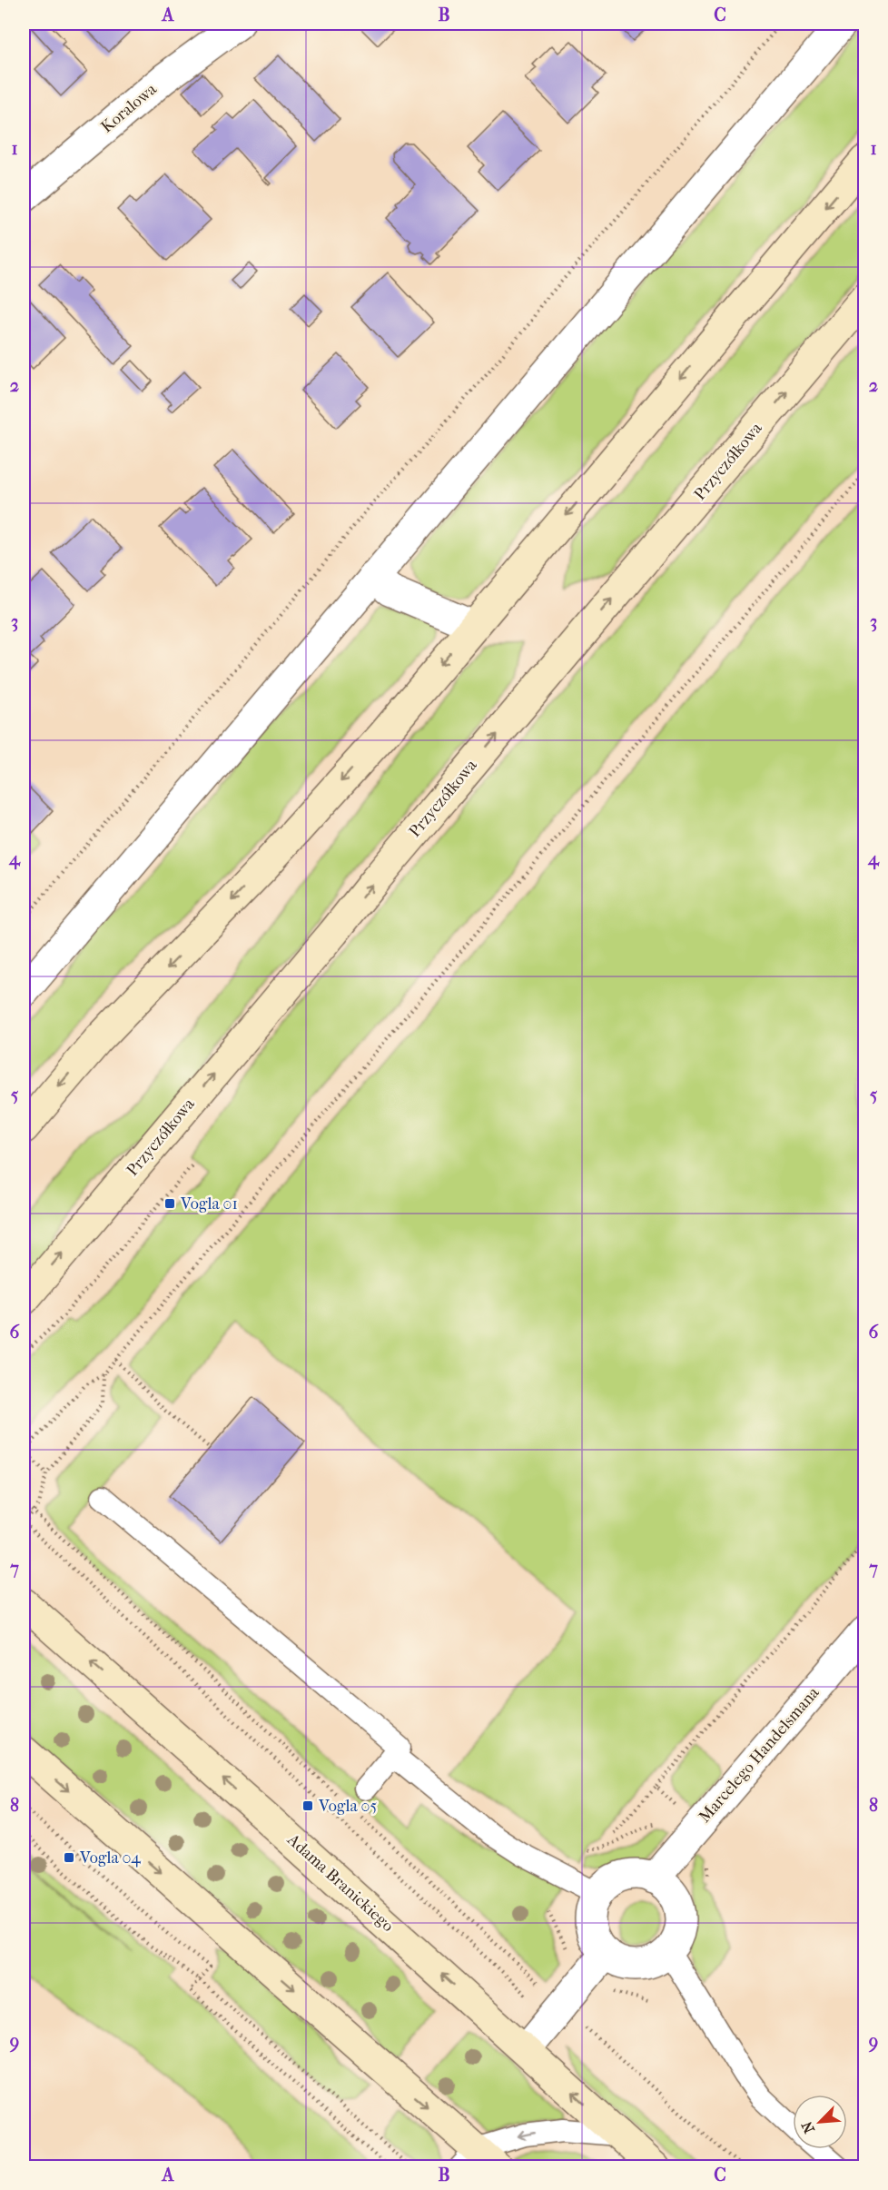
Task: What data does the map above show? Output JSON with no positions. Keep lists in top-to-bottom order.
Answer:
{
  "streets": {
    "main road": ["Przyczółkowa", "Adama Branickiego"],
    "street": ["Koralowa", "Marcelego Handelsmana"]
  },
  "places": {
    "transit": ["Vogla 01", "Vogla 05", "Vogla 04"]
  },
  "north": "bottom left",
  "grid": {
    "columns": ["A", "B", "C"],
    "rows": [
      "1",
      "2",
      "3",
      "4",
      "5",
      "6",
      "7",
      "8",
      "9"
    ]
  }
}
